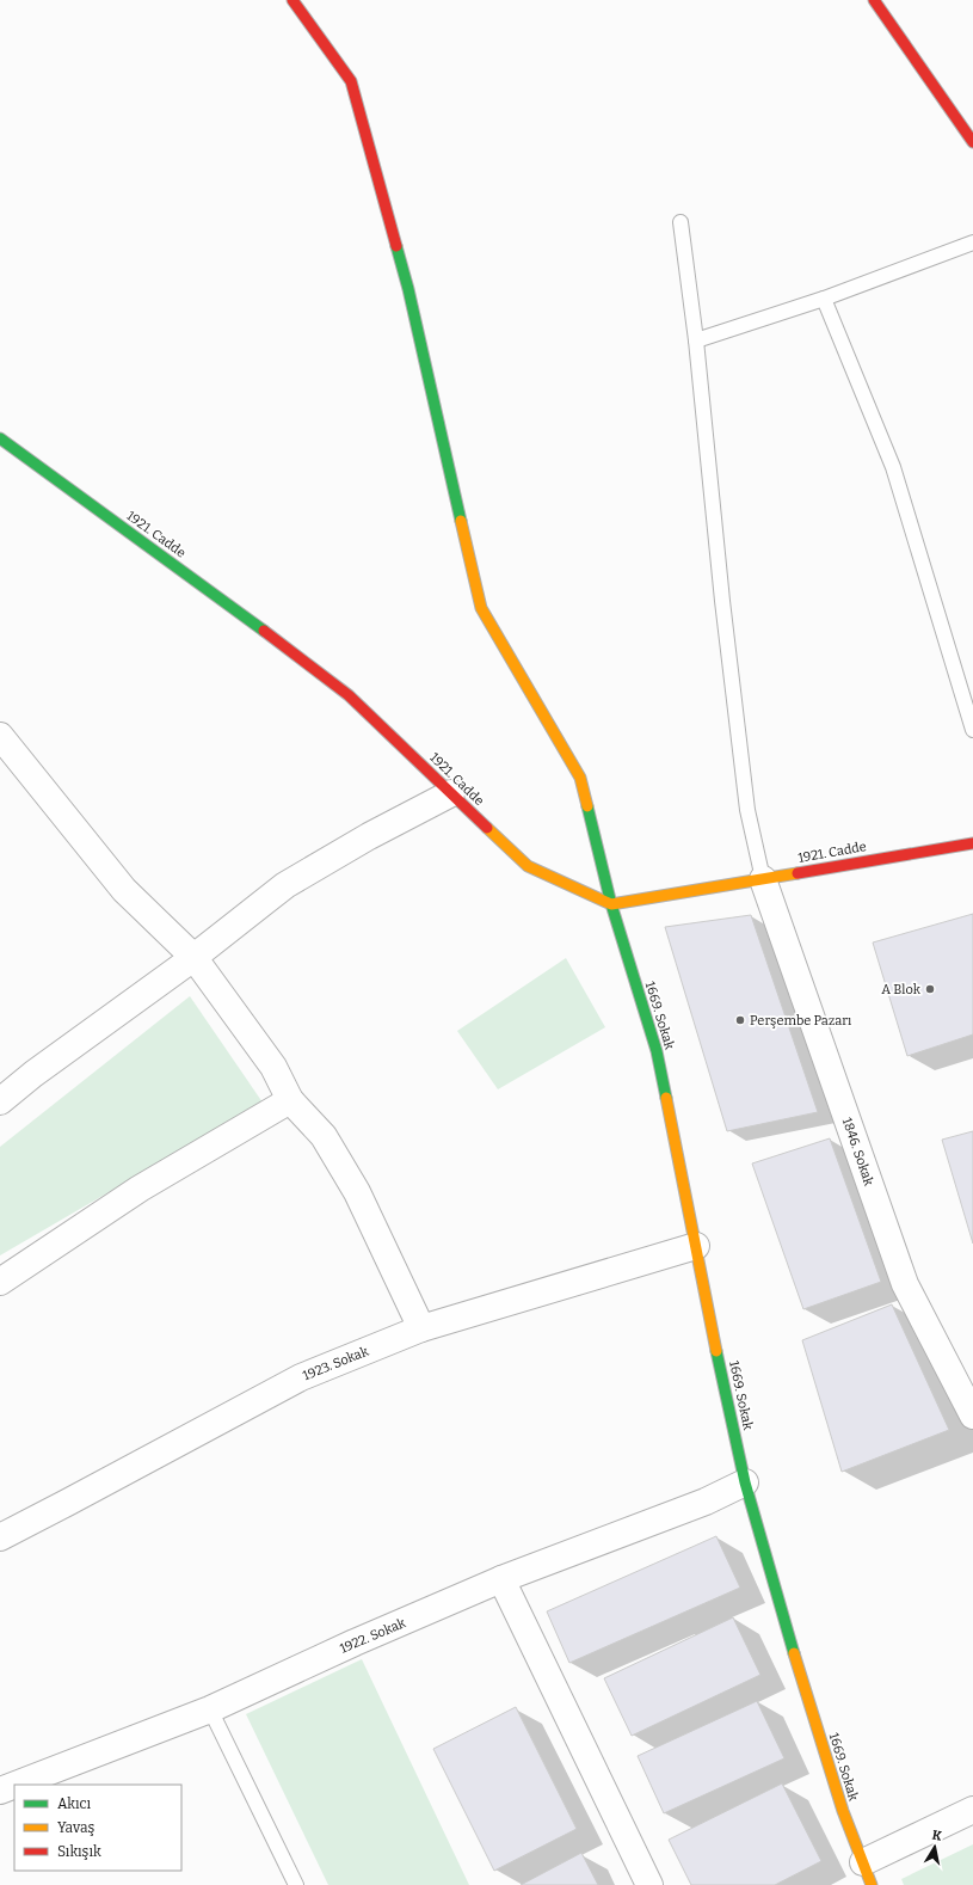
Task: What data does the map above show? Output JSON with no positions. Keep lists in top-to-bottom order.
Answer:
{
  "streets": {
    "street": [
      "1921. Cadde",
      "1669. Sokak",
      "1846. Sokak",
      "1923. Sokak",
      "1922. Sokak"
    ]
  },
  "crossings": [
    ["1921. Cadde", "1669. Sokak"],
    ["1921. Cadde", "1846. Sokak"],
    ["1669. Sokak", "1923. Sokak"],
    ["1669. Sokak", "1922. Sokak"]
  ],
  "places": ["A Blok", "Perşembe Pazarı"],
  "legend": ["Akıcı", "Yavaş", "Sıkışık"],
  "north": "top"
}
